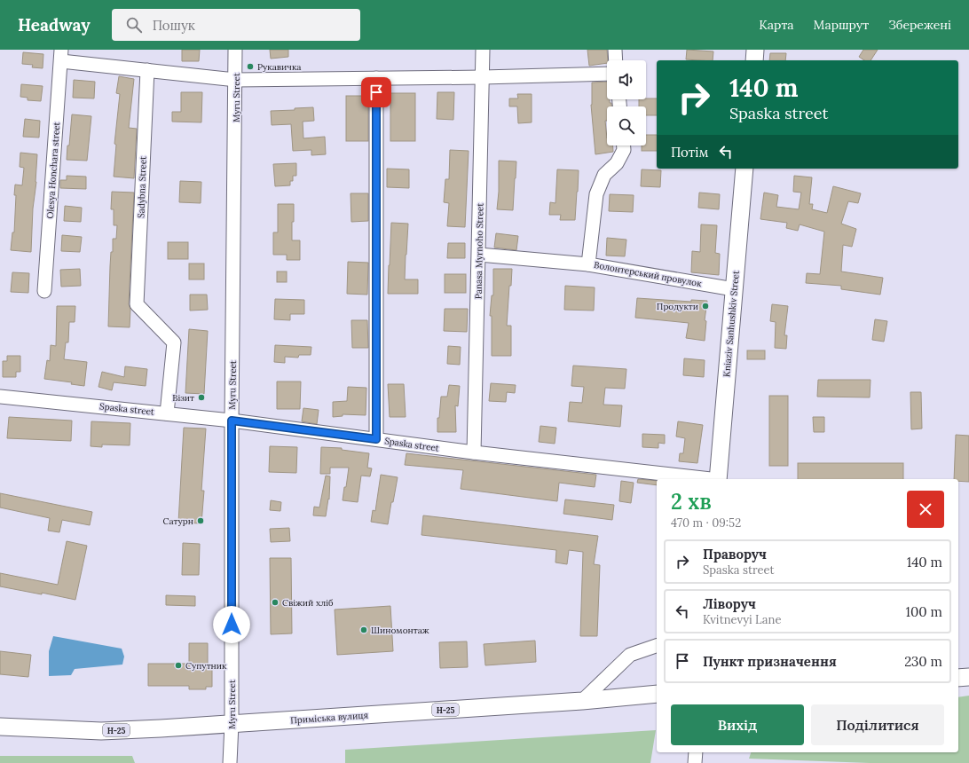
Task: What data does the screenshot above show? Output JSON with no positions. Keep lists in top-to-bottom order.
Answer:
{
  "streets": {
    "main road": ["Kniaziv Sanhushkiv Street", "Н-25", "Приміська вулиця"],
    "street": [
      "Myru Street",
      "Olesya Honchara street",
      "Sadybna Street",
      "Panasa Myrnoho Street",
      "Волонтерський провулок",
      "Spaska street"
    ]
  },
  "crossings": [
    ["Myru Street", "Spaska street"],
    ["Myru Street", "Приміська вулиця"],
    ["Sadybna Street", "Spaska street"],
    ["Panasa Myrnoho Street", "Spaska street"],
    ["Волонтерський провулок", "Kniaziv Sanhushkiv Street"]
  ],
  "places": [
    "Рукавичка",
    "Продукти",
    "Візит",
    "Сатурн",
    "Свіжий хліб",
    "Шиномонтаж",
    "Супутник"
  ],
  "page": {
    "header": "Headway",
    "search": "Пошук",
    "nav": ["Карта", "Маршрут", "Збережені"],
    "turn": ["140 m", "Spaska street"],
    "then": "Потім",
    "heading": ["2 хв", "470 m · 09:52"],
    "list": [
      {
        "name": "Праворуч",
        "note": "Spaska street",
        "value": "140 m"
      },
      {
        "name": "Ліворуч",
        "note": "Kvitnevyi Lane",
        "value": "100 m"
      },
      {
        "name": "Пункт призначення",
        "value": "230 m"
      }
    ],
    "buttons": ["Вихід", "Поділитися"]
  }
}
